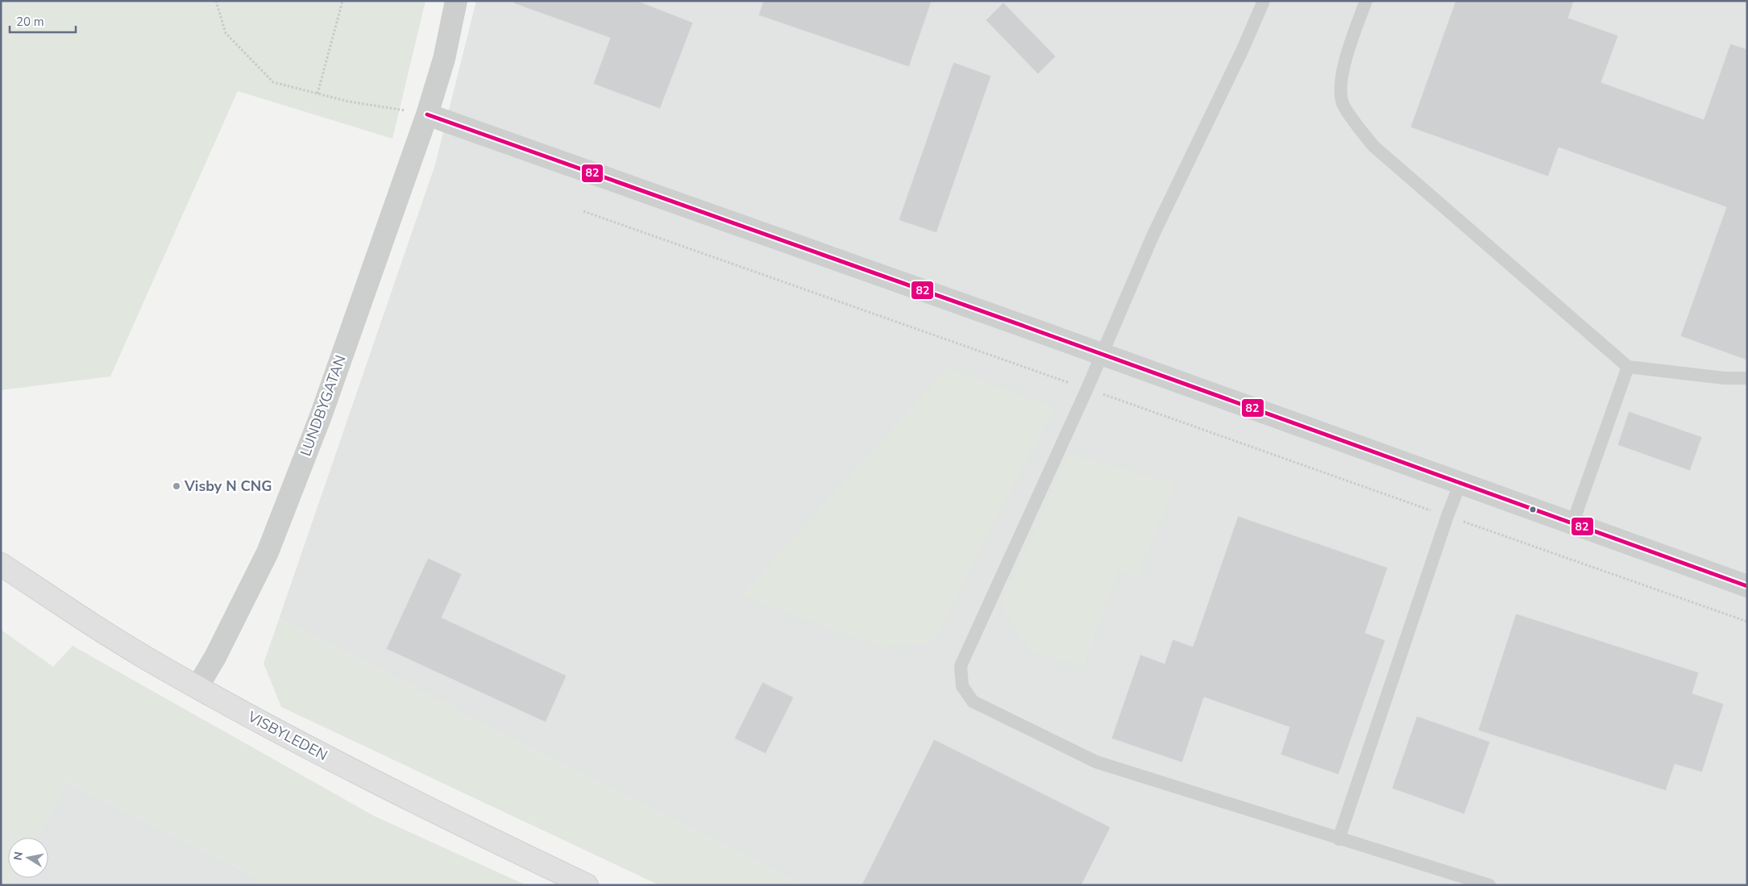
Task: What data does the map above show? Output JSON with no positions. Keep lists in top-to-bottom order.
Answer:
{
  "streets": {
    "main road": ["VISBYLEDEN"],
    "street": ["LUNDBYGATAN"]
  },
  "crossings": [
    ["LUNDBYGATAN", "VISBYLEDEN"]
  ],
  "places": ["Visby N CNG"],
  "lines": ["transit line 82"],
  "scale_bar": "20 m",
  "north": "left"
}
